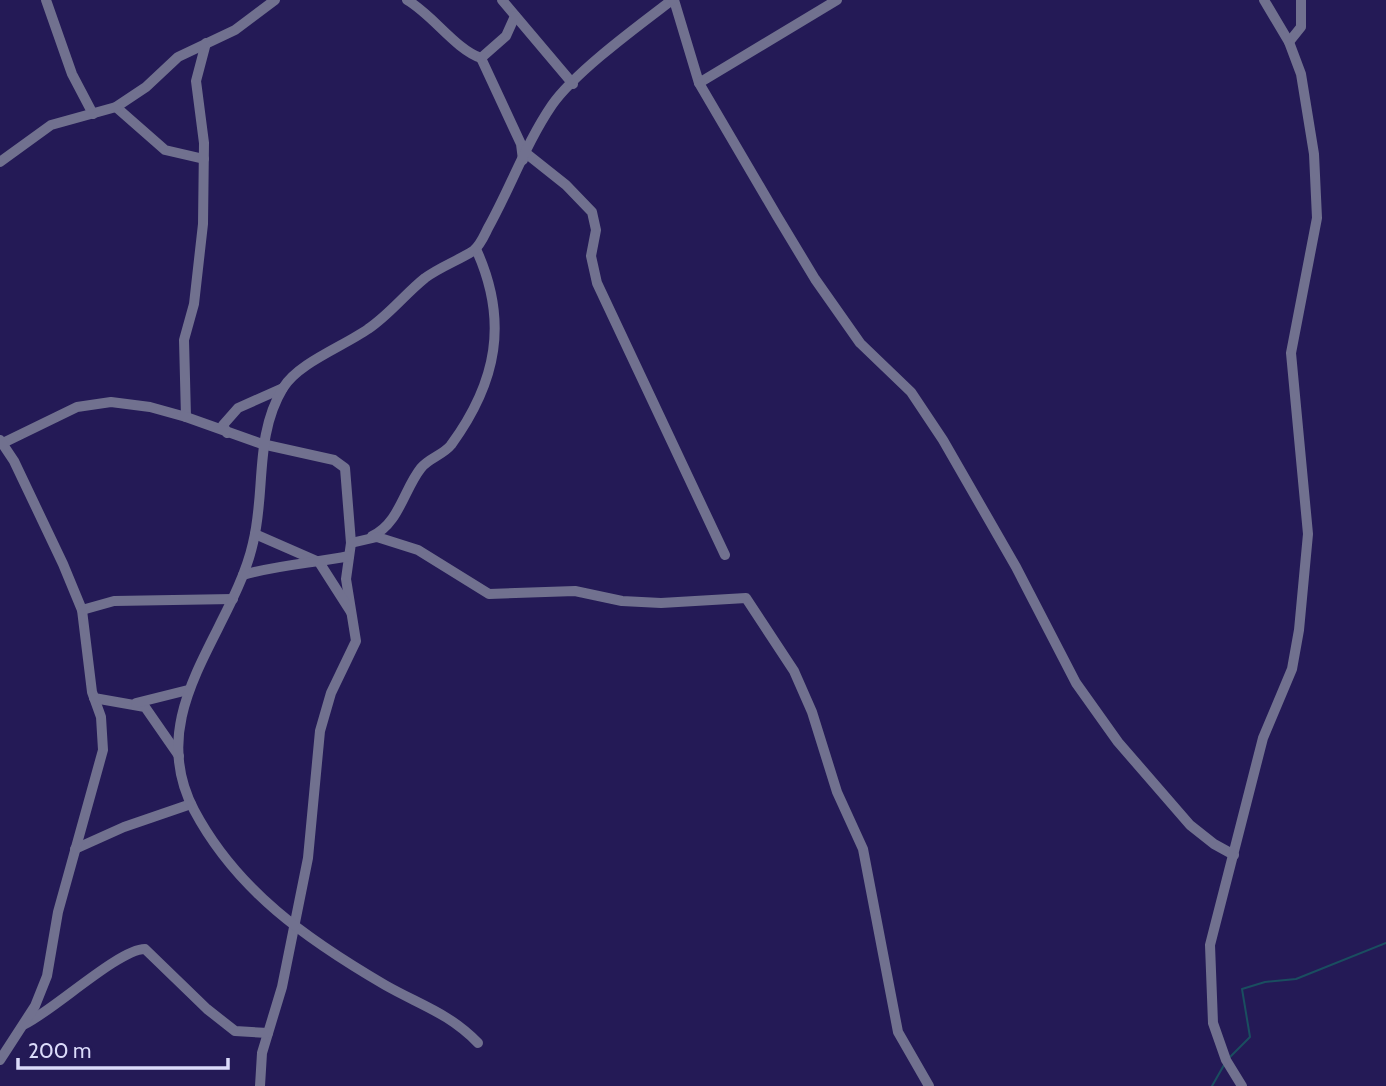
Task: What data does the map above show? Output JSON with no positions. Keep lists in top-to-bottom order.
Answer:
{
  "scale_bar": "200 m"
}
